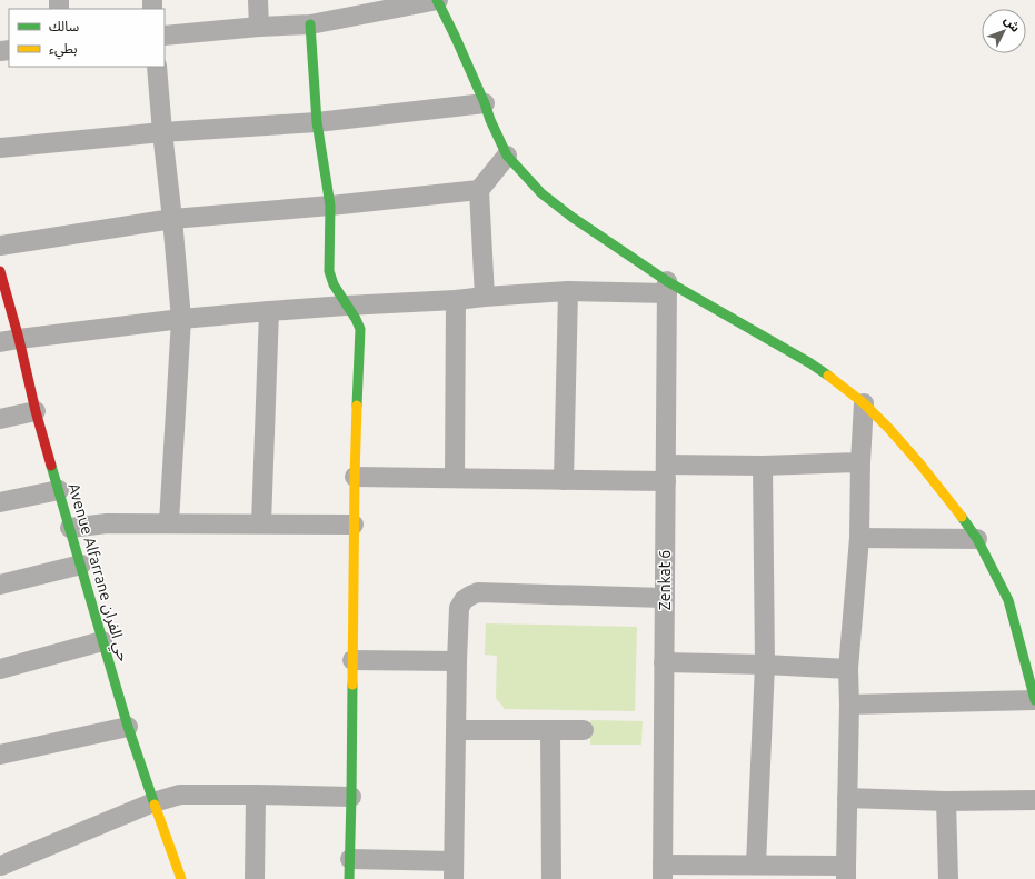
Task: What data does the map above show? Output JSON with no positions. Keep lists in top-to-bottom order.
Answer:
{
  "streets": {
    "street": ["Avenue Alfarrane حي الفران", "Zenkat 6"]
  },
  "legend": ["سالك", "بطيء"],
  "north": "top right"
}
